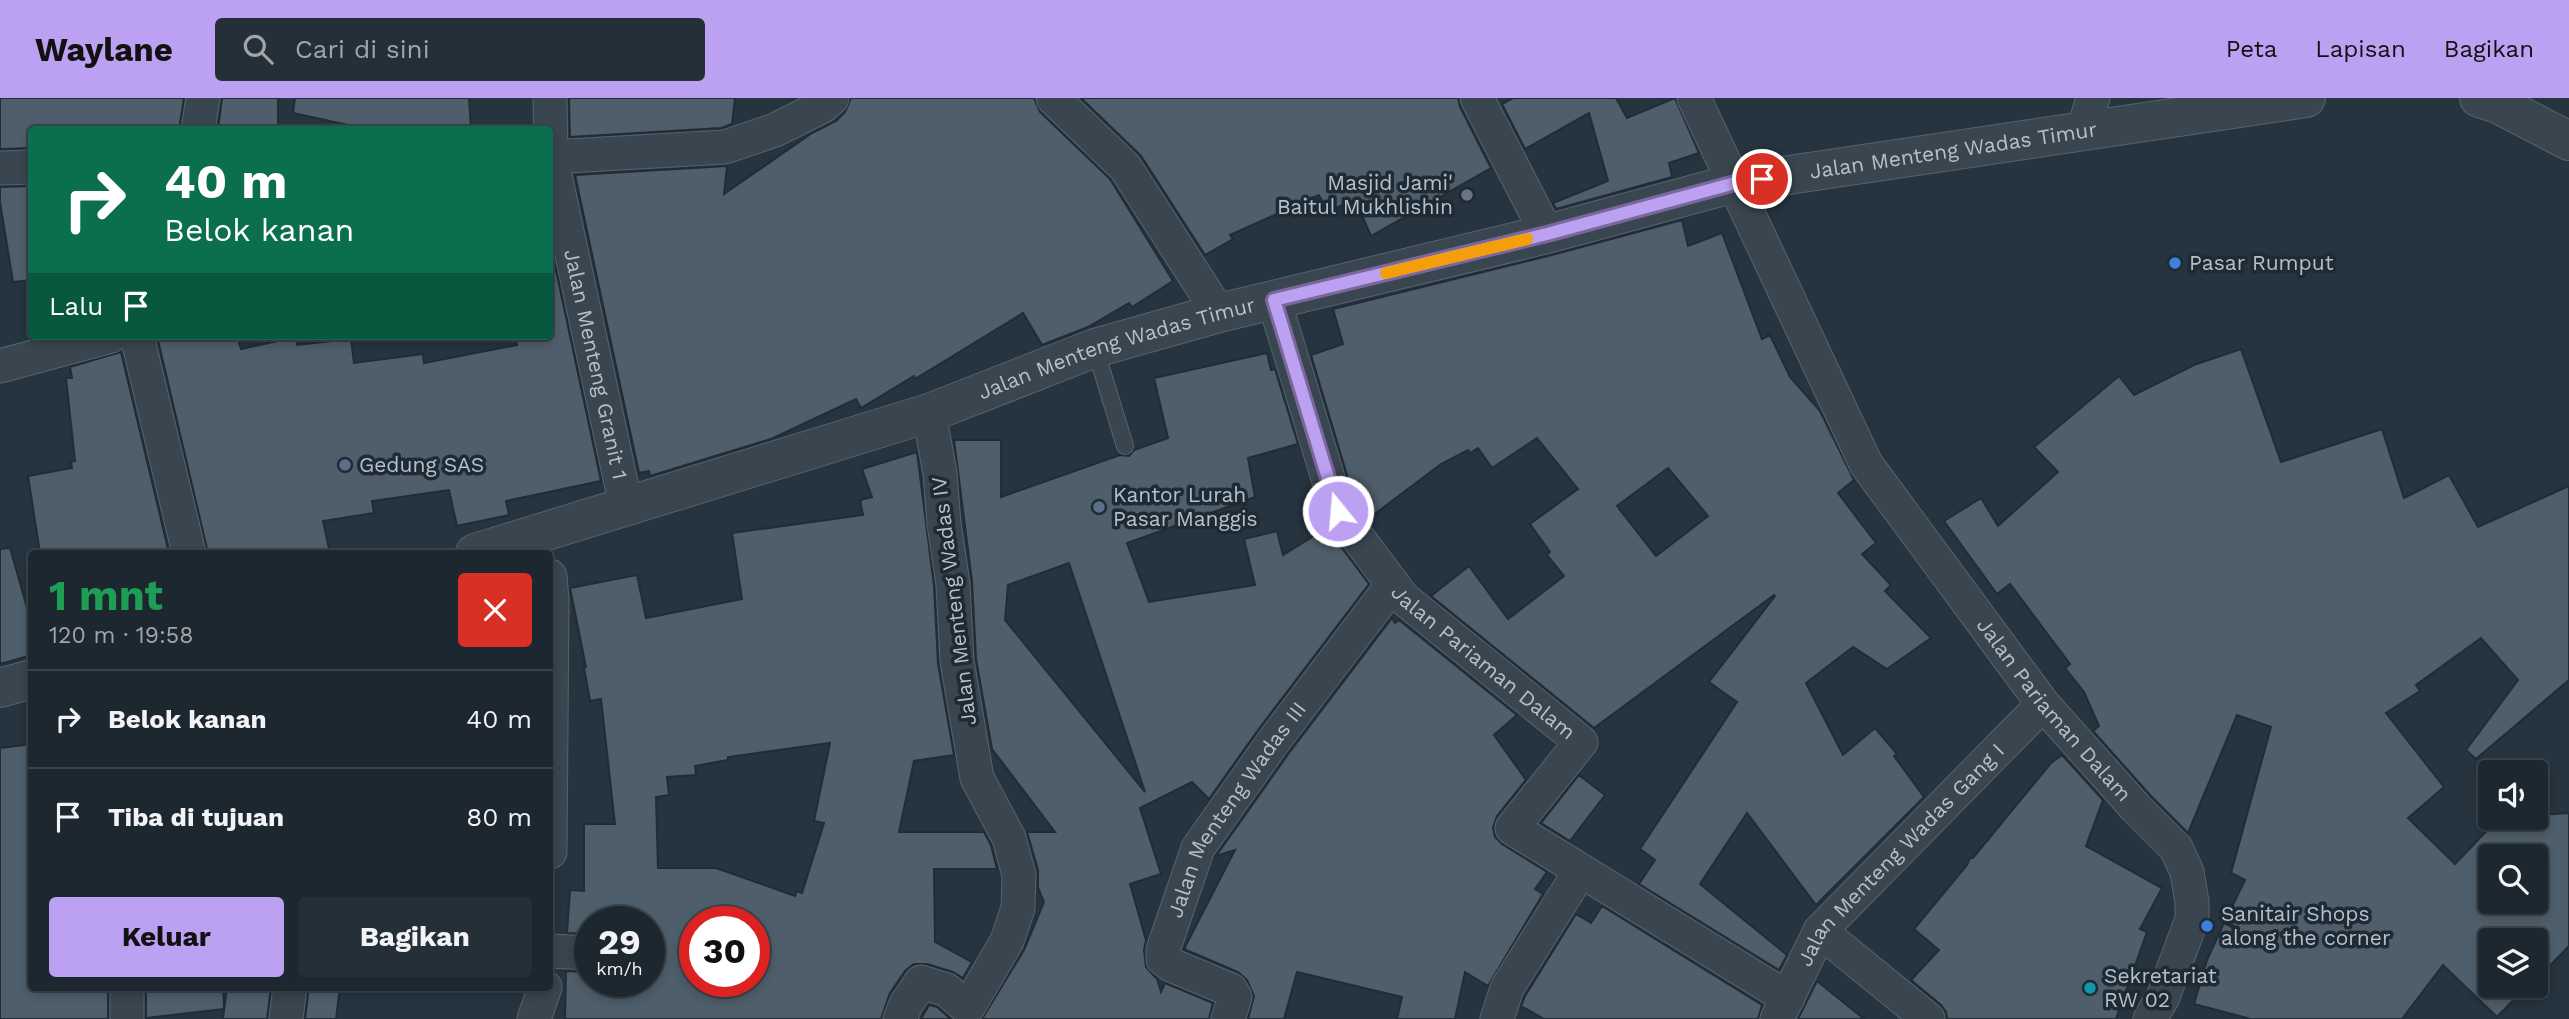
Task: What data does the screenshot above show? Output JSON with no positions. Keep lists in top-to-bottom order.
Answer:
{
  "streets": {
    "street": [
      "Jalan Menteng Wadas Timur",
      "Jalan Menteng Granit 1",
      "Jalan Menteng Wadas IV",
      "Jalan Pariaman Dalam",
      "Jalan Menteng Wadas III",
      "Jalan Menteng Wadas Gang I"
    ]
  },
  "crossings": [
    ["Jalan Menteng Wadas Timur", "Jalan Menteng Granit 1"],
    ["Jalan Menteng Wadas Timur", "Jalan Menteng Wadas IV"],
    ["Jalan Menteng Wadas Timur", "Jalan Pariaman Dalam"],
    ["Jalan Pariaman Dalam", "Jalan Menteng Wadas III"],
    ["Jalan Pariaman Dalam", "Jalan Menteng Wadas Gang I"]
  ],
  "places": [
    "Masjid Jami' Baitul Mukhlishin",
    "Pasar Rumput",
    "Gedung SAS",
    "Kantor Lurah Pasar Manggis",
    "Sanitair Shops along the corner",
    "Sekretariat RW 02"
  ],
  "page": {
    "header": "Waylane",
    "search": "Cari di sini",
    "nav": ["Peta", "Lapisan", "Bagikan"],
    "turn": ["40 m", "Belok kanan"],
    "then": "Lalu",
    "heading": ["1 mnt", "120 m · 19:58"],
    "list": [
      {
        "name": "Belok kanan",
        "value": "40 m"
      },
      {
        "name": "Tiba di tujuan",
        "value": "80 m"
      }
    ],
    "buttons": ["Keluar", "Bagikan"],
    "speed": "29 km/h",
    "limit": "30"
  }
}
